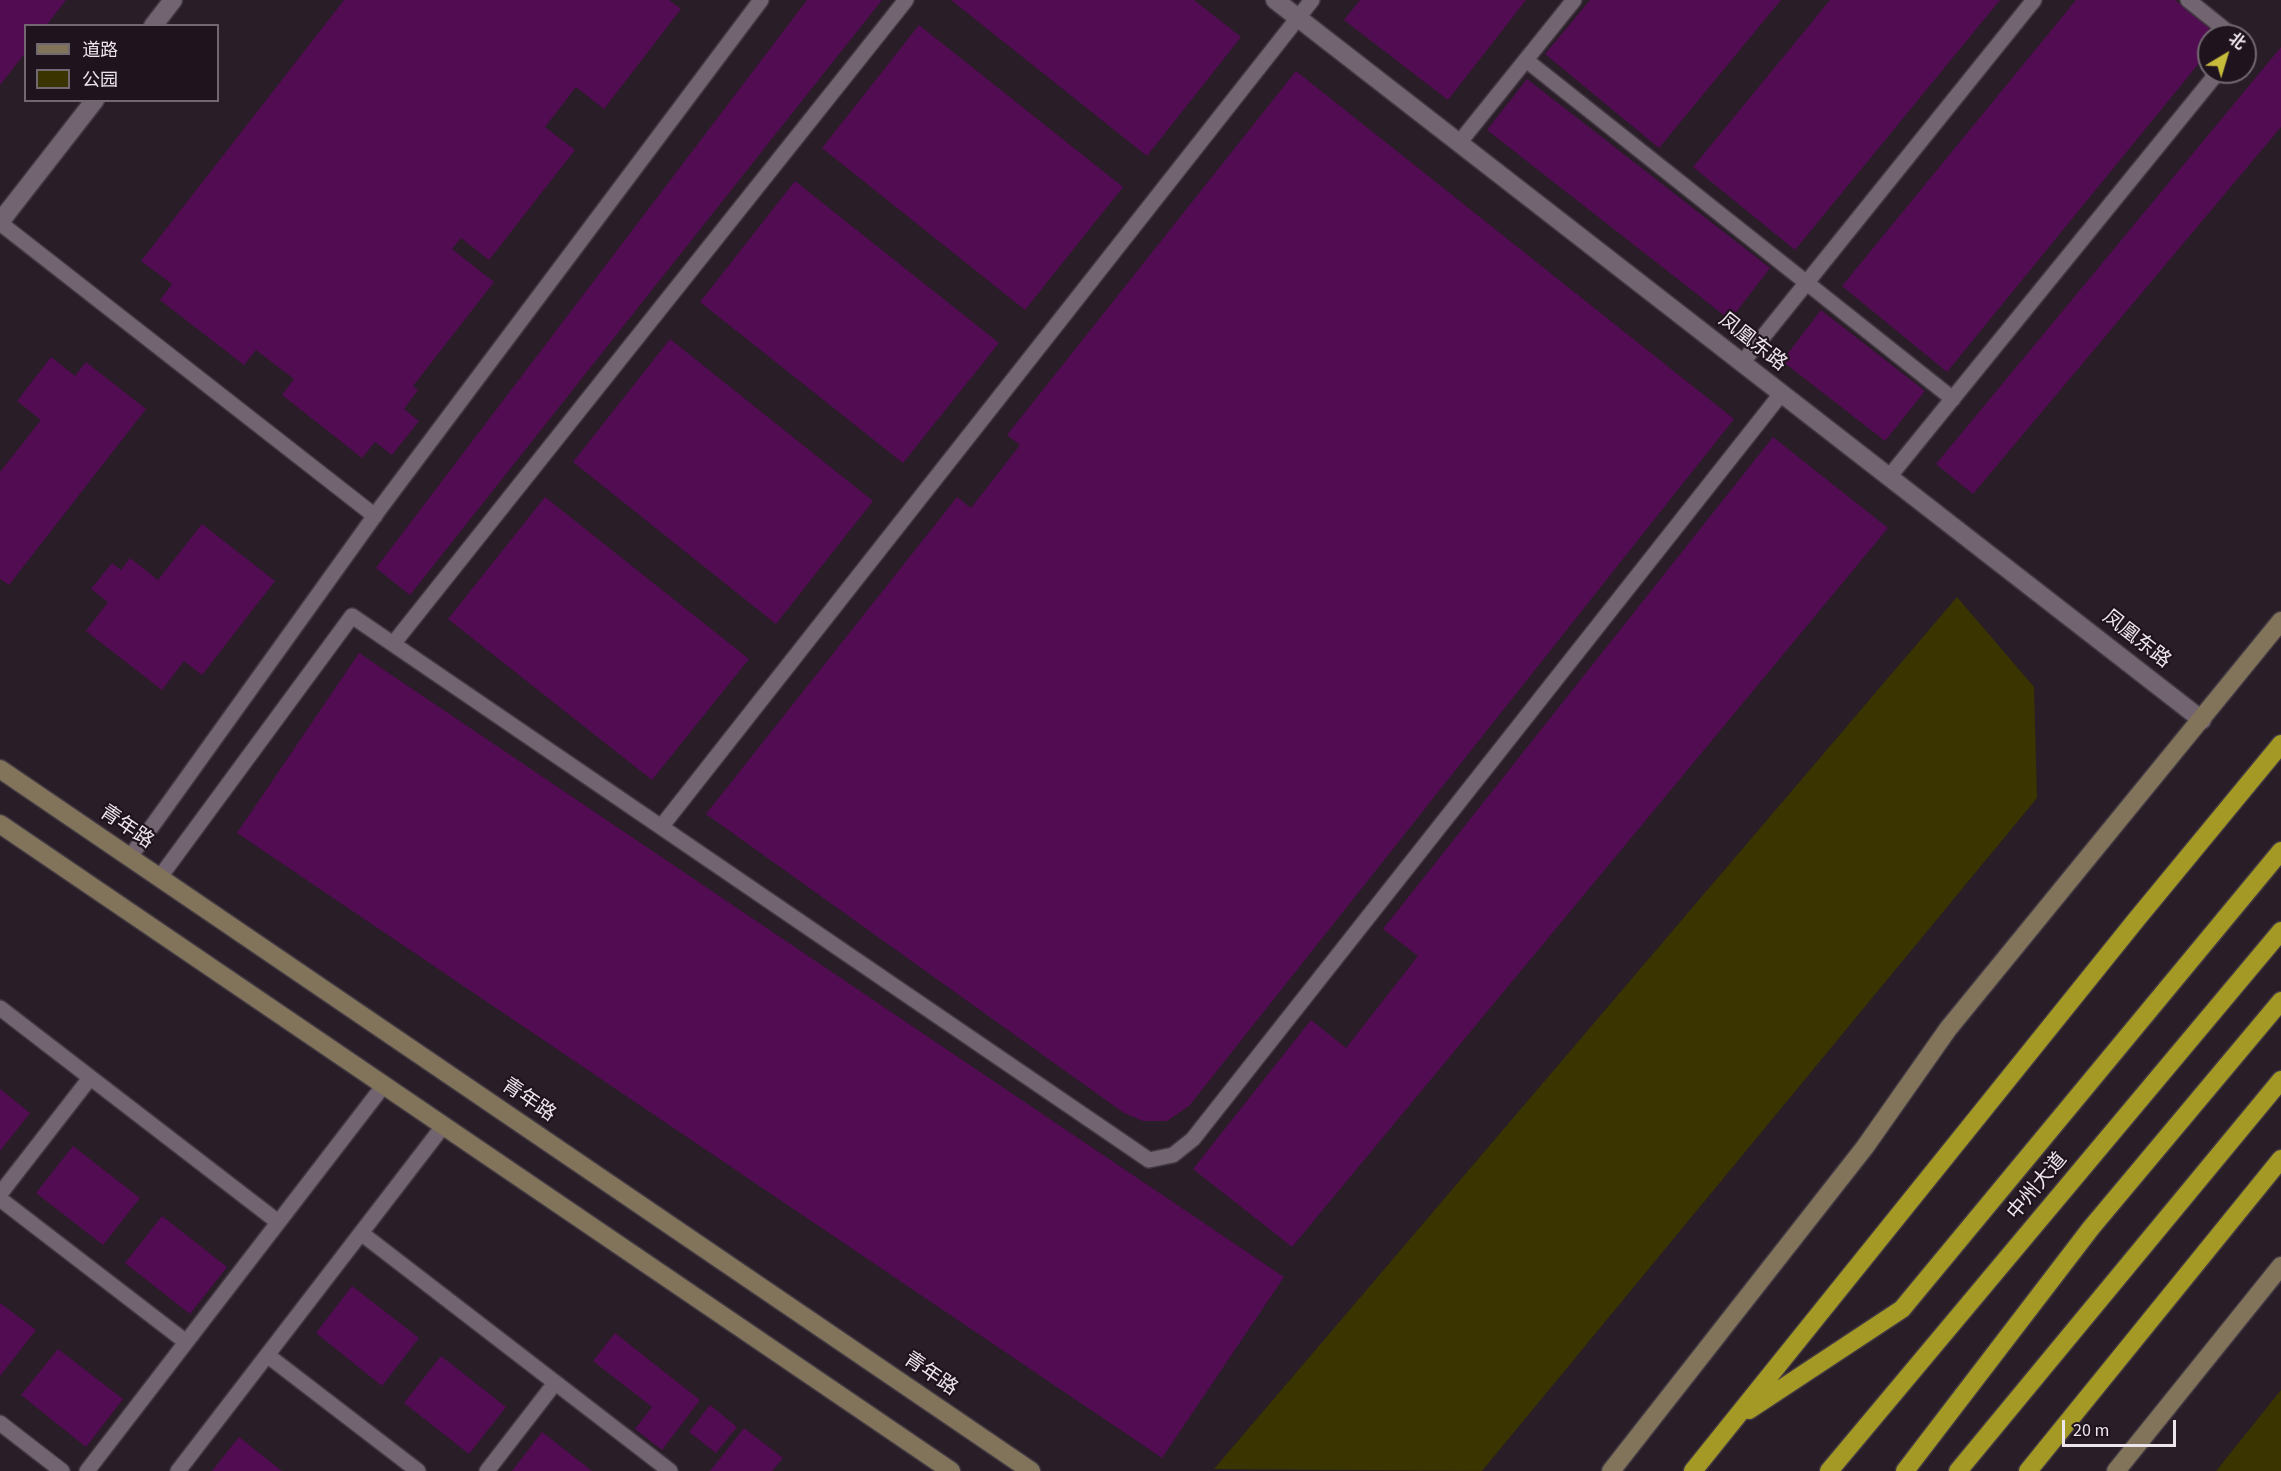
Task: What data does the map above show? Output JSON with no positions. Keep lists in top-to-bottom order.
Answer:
{
  "streets": {
    "highway": ["中州大道"],
    "street": ["凤凰东路", "青年路"]
  },
  "legend": ["道路", "公园"],
  "scale_bar": "20 m",
  "north": "top right"
}
